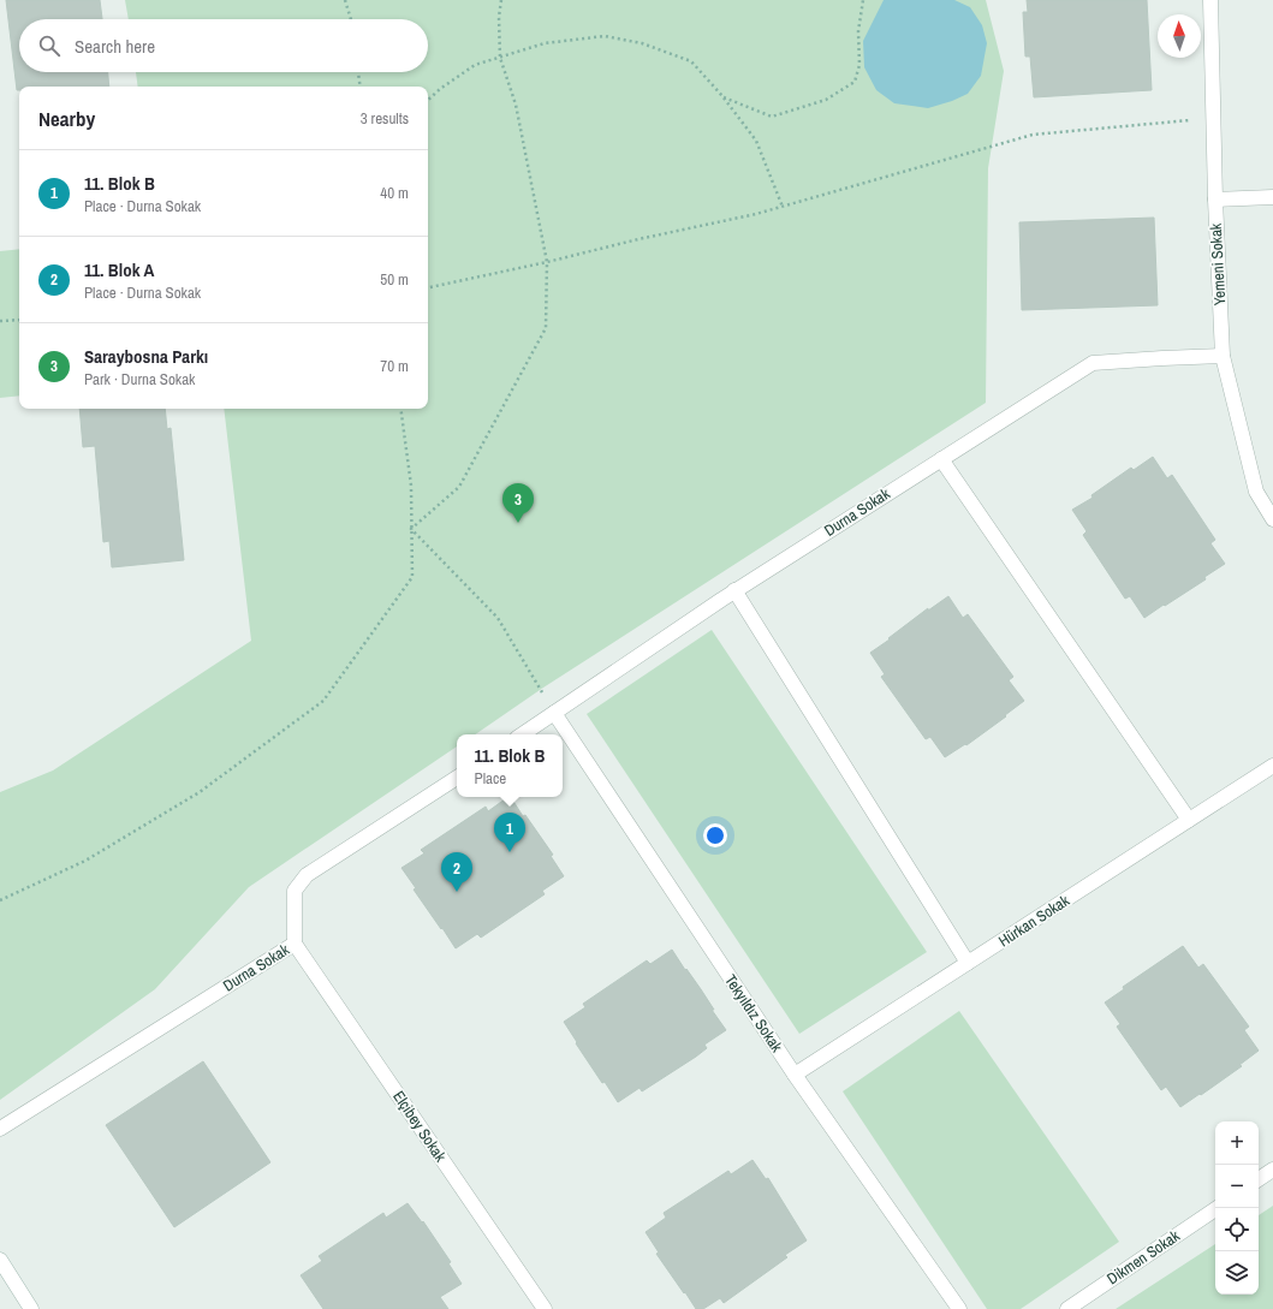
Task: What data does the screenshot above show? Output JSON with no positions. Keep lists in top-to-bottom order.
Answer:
{
  "streets": {
    "street": [
      "Yemeni Sokak",
      "Durna Sokak",
      "Hürkan Sokak",
      "Tekyıldız Sokak",
      "Elçibey Sokak",
      "Dikmen Sokak"
    ]
  },
  "crossings": [
    ["Yemeni Sokak", "Durna Sokak"],
    ["Durna Sokak", "Tekyıldız Sokak"],
    ["Durna Sokak", "Elçibey Sokak"],
    ["Hürkan Sokak", "Tekyıldız Sokak"]
  ],
  "north": "top",
  "page": {
    "search": "Search here",
    "heading": ["Nearby", "3 results"],
    "list": [
      {
        "mark": "1",
        "name": "11. Blok B",
        "note": "Place · Durna Sokak",
        "value": "40 m"
      },
      {
        "mark": "2",
        "name": "11. Blok A",
        "note": "Place · Durna Sokak",
        "value": "50 m"
      },
      {
        "mark": "3",
        "name": "Saraybosna Parkı",
        "note": "Park · Durna Sokak",
        "value": "70 m"
      }
    ],
    "pins": ["3", "1", "2"],
    "popup": ["11. Blok B", "Place"],
    "map_buttons": ["+", "−"]
  }
}
